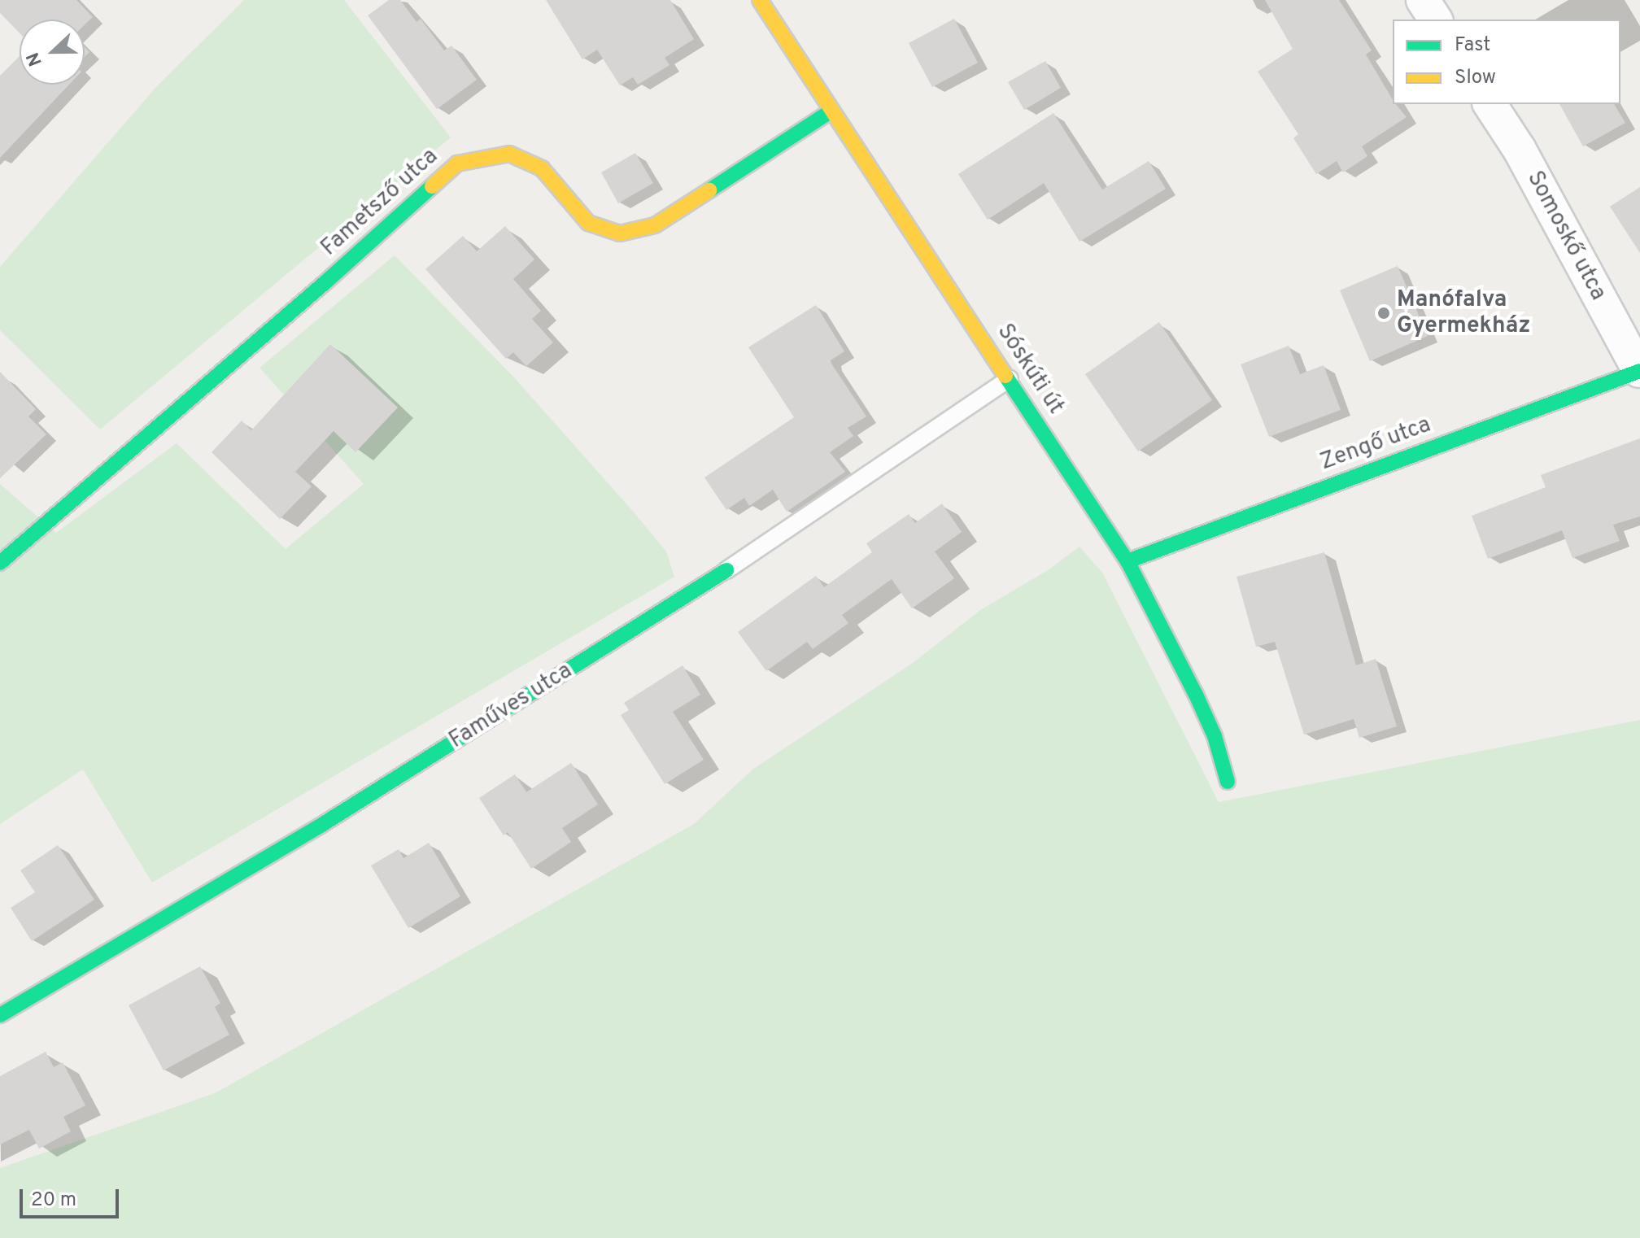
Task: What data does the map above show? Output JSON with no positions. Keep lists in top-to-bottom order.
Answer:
{
  "streets": {
    "street": [
      "Fametsző utca",
      "Somoskő utca",
      "Sóskúti út",
      "Zengő utca",
      "Faműves utca"
    ]
  },
  "crossings": [
    ["Fametsző utca", "Sóskúti út"],
    ["Somoskő utca", "Zengő utca"],
    ["Sóskúti út", "Zengő utca"],
    ["Sóskúti út", "Faműves utca"]
  ],
  "places": ["Manófalva Gyermekház"],
  "legend": ["Fast", "Slow"],
  "scale_bar": "20 m",
  "north": "left"
}
